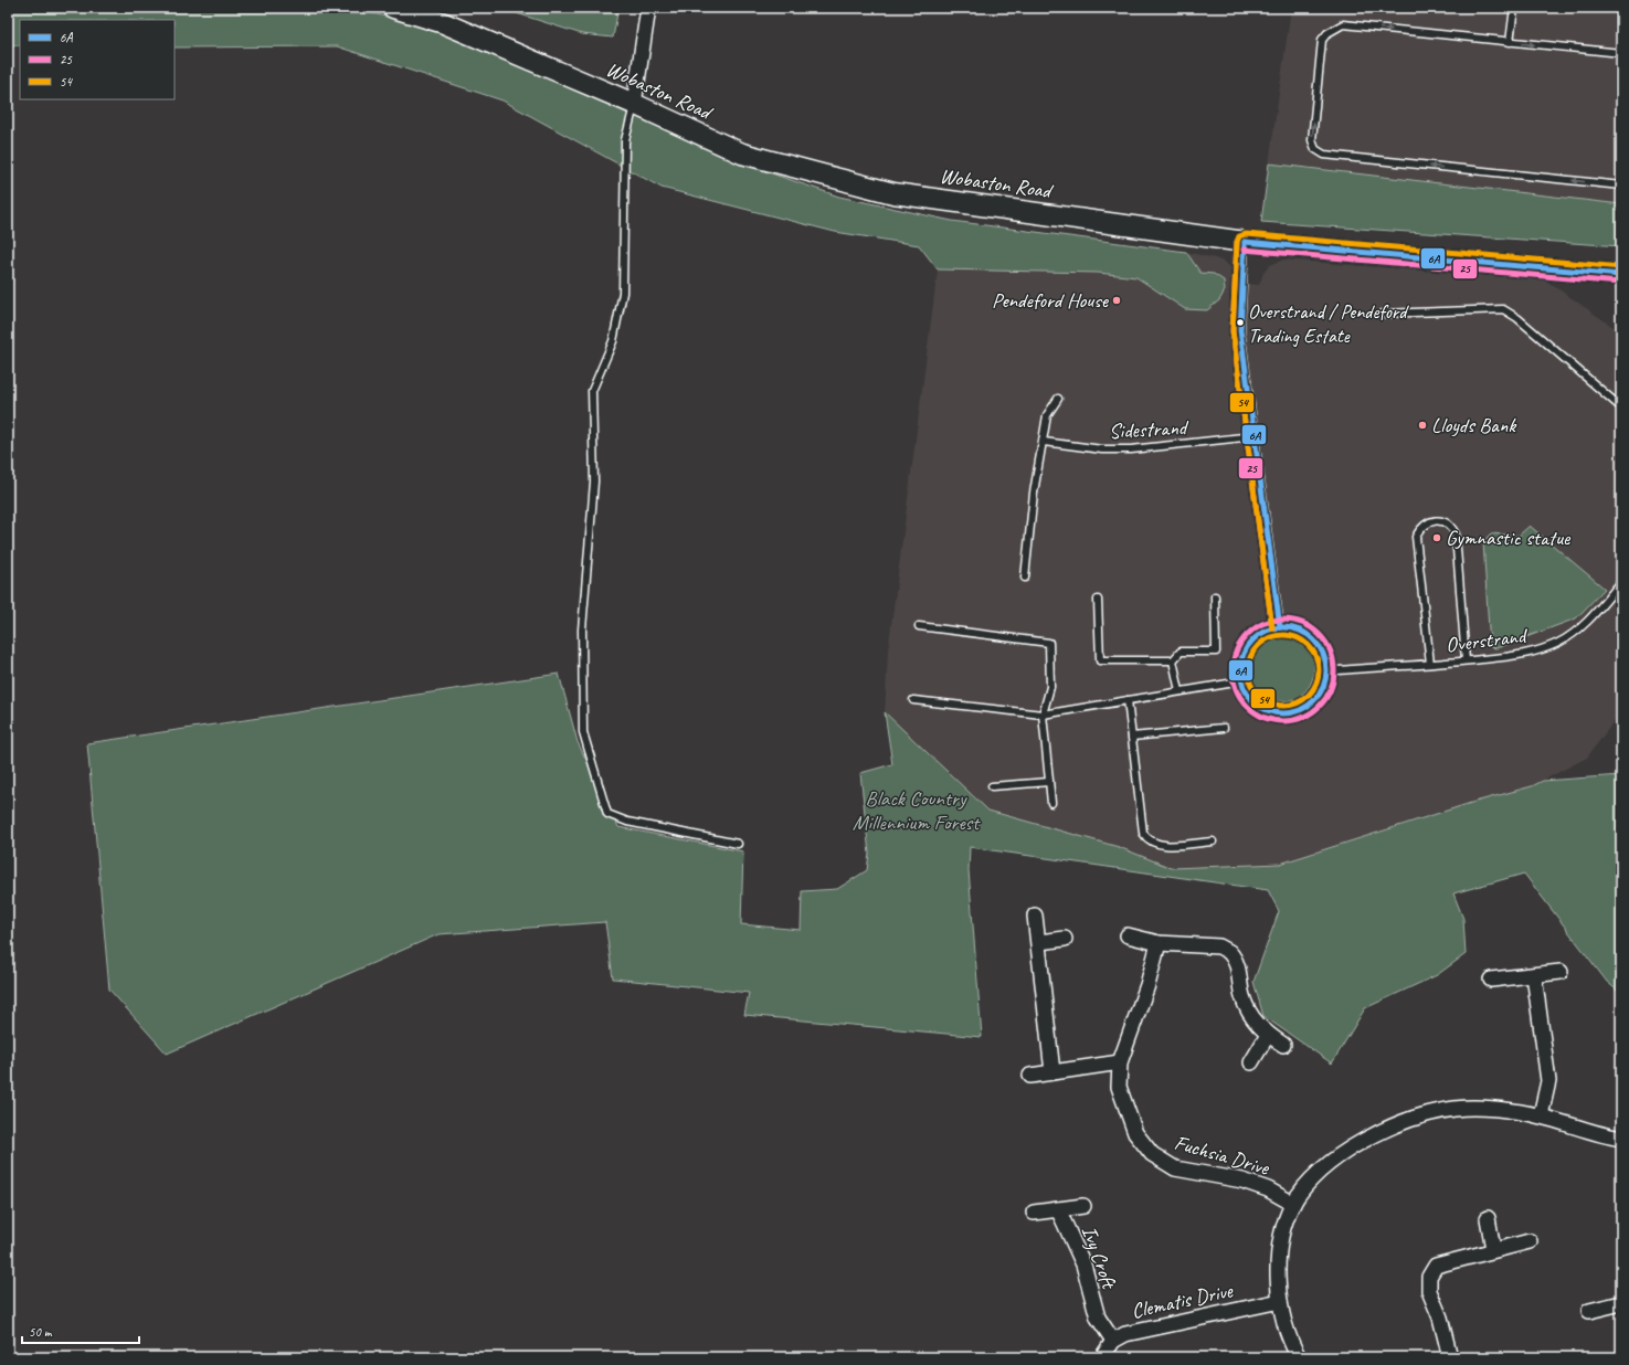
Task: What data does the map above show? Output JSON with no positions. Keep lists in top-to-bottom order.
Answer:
{
  "streets": {
    "street": [
      "Wobaston Road",
      "Fuchsia Drive",
      "Ivy Croft",
      "Clematis Drive"
    ],
    "lane": ["Sidestrand", "Overstrand"]
  },
  "crossings": [
    ["Ivy Croft", "Clematis Drive"]
  ],
  "parks": ["Black Country Millennium Forest"],
  "places": [
    "Pendeford House",
    "Overstrand / Pendeford Trading Estate",
    "Lloyds Bank",
    "Gymnastic statue"
  ],
  "lines": ["transit line 54", "transit line 6A", "transit line 25"],
  "legend": ["6A", "25", "54"],
  "scale_bar": "50 m"
}
